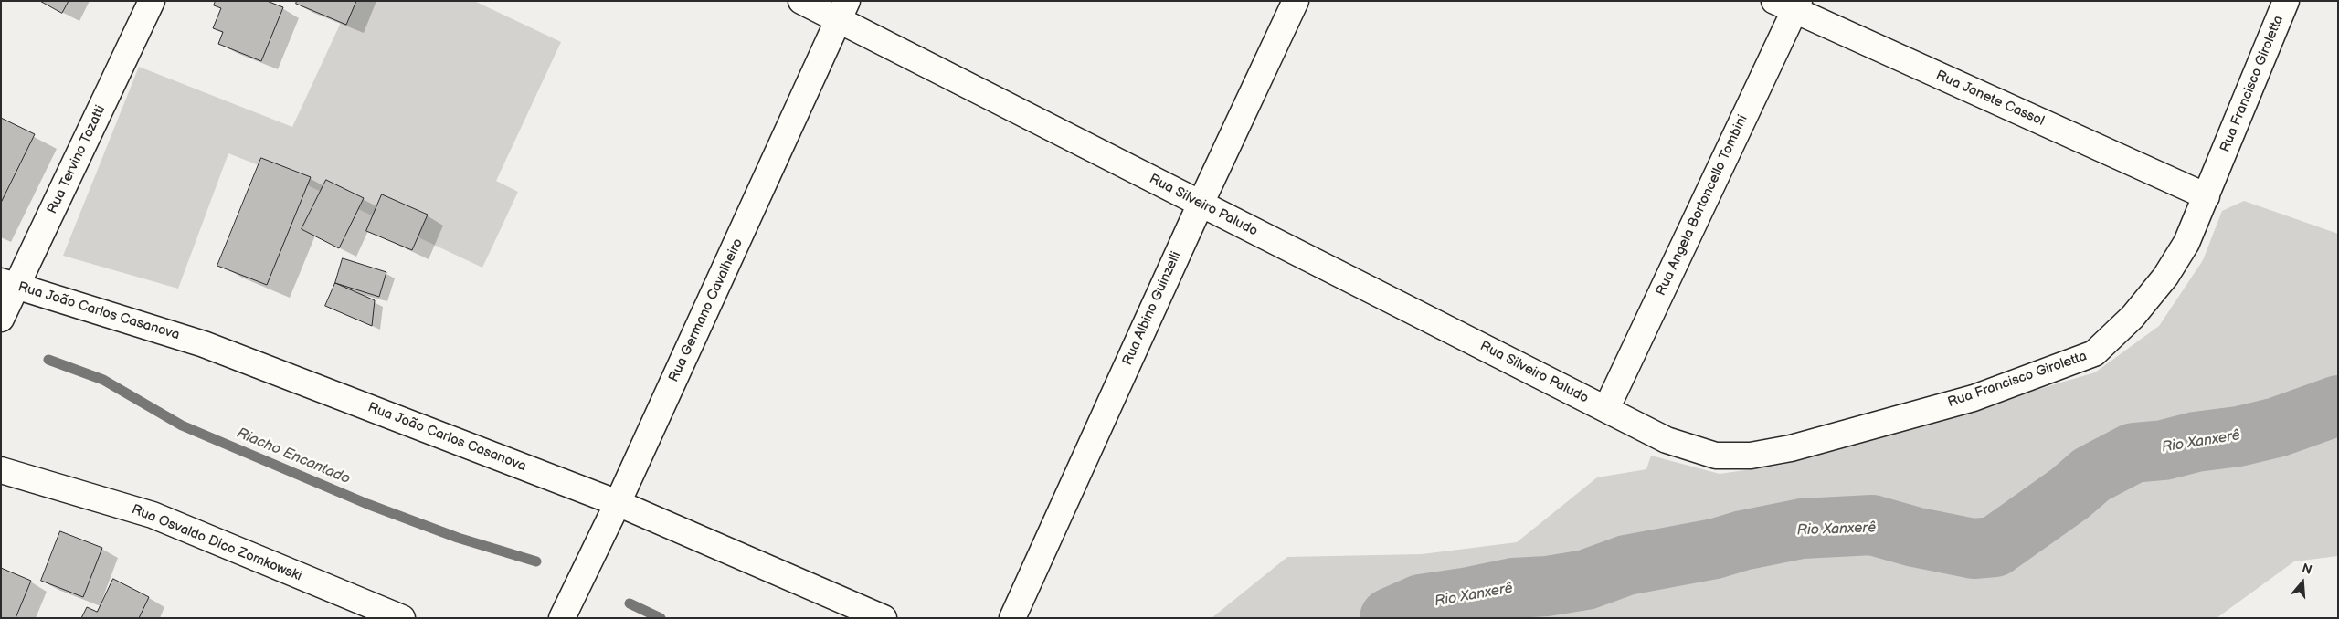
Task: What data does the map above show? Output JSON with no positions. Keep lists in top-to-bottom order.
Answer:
{
  "streets": {
    "street": [
      "Rua Francisco Giroletta",
      "Rua Janete Cassol",
      "Rua Tervino Tozatti",
      "Rua Silveiro Paludo",
      "Rua Angela Bortoncello Tombini",
      "Rua Albino Guinzelli",
      "Rua Germano Cavalheiro",
      "Rua João Carlos Casanova",
      "Rua Osvaldo Dico Zomkowski"
    ]
  },
  "crossings": [
    ["Rua Francisco Giroletta", "Rua Janete Cassol"],
    ["Rua Francisco Giroletta", "Rua Silveiro Paludo"],
    ["Rua Francisco Giroletta", "Rua Angela Bortoncello Tombini"],
    ["Rua Janete Cassol", "Rua Angela Bortoncello Tombini"],
    ["Rua Tervino Tozatti", "Rua João Carlos Casanova"],
    ["Rua Silveiro Paludo", "Rua Angela Bortoncello Tombini"],
    ["Rua Silveiro Paludo", "Rua Albino Guinzelli"],
    ["Rua Silveiro Paludo", "Rua Germano Cavalheiro"],
    ["Rua Germano Cavalheiro", "Rua João Carlos Casanova"]
  ],
  "water": ["Rio Xanxerê", "Riacho Encantado"],
  "north": "top"
}
